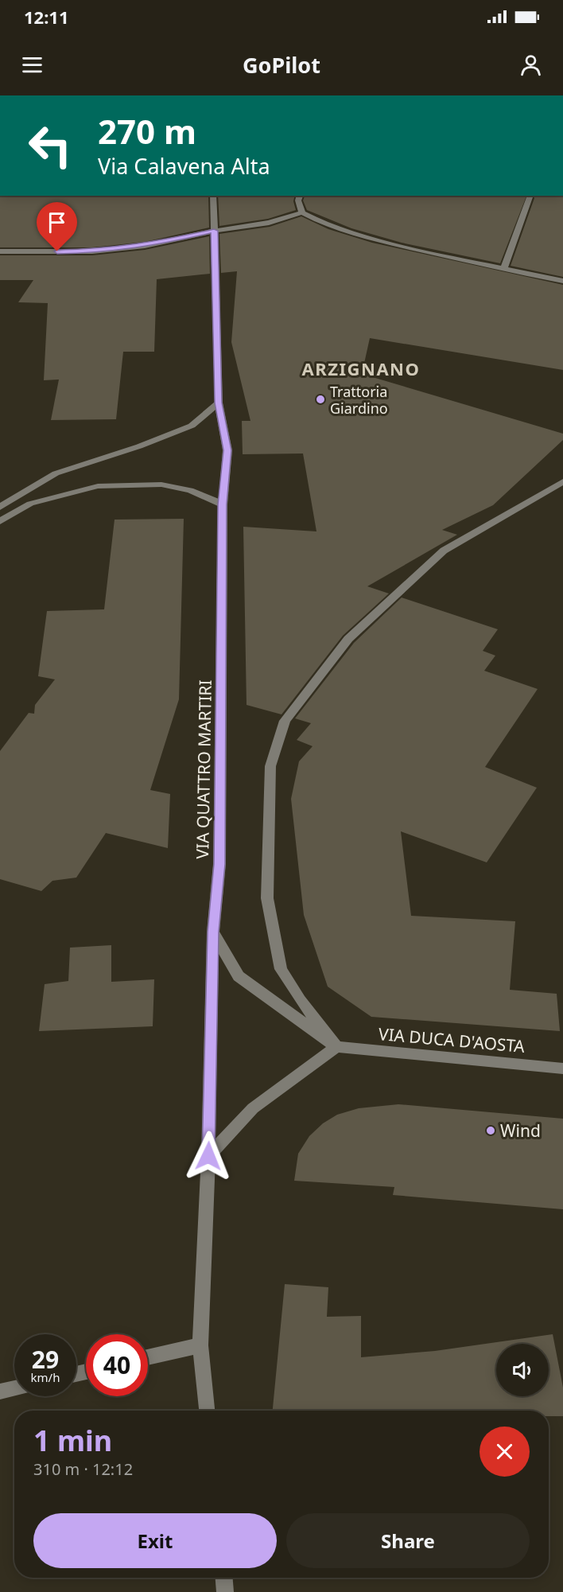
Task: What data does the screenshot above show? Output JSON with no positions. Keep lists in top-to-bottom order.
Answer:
{
  "streets": {
    "street": ["VIA QUATTRO MARTIRI", "VIA DUCA D'AOSTA"]
  },
  "districts": ["ARZIGNANO"],
  "places": ["Trattoria Giardino", "Wind"],
  "page": {
    "status": "12:11",
    "header": "GoPilot",
    "turn": ["270 m", "Via Calavena Alta"],
    "speed": "29 km/h",
    "limit": "40",
    "heading": ["1 min", "310 m · 12:12"],
    "buttons": ["Exit", "Share"]
  }
}
